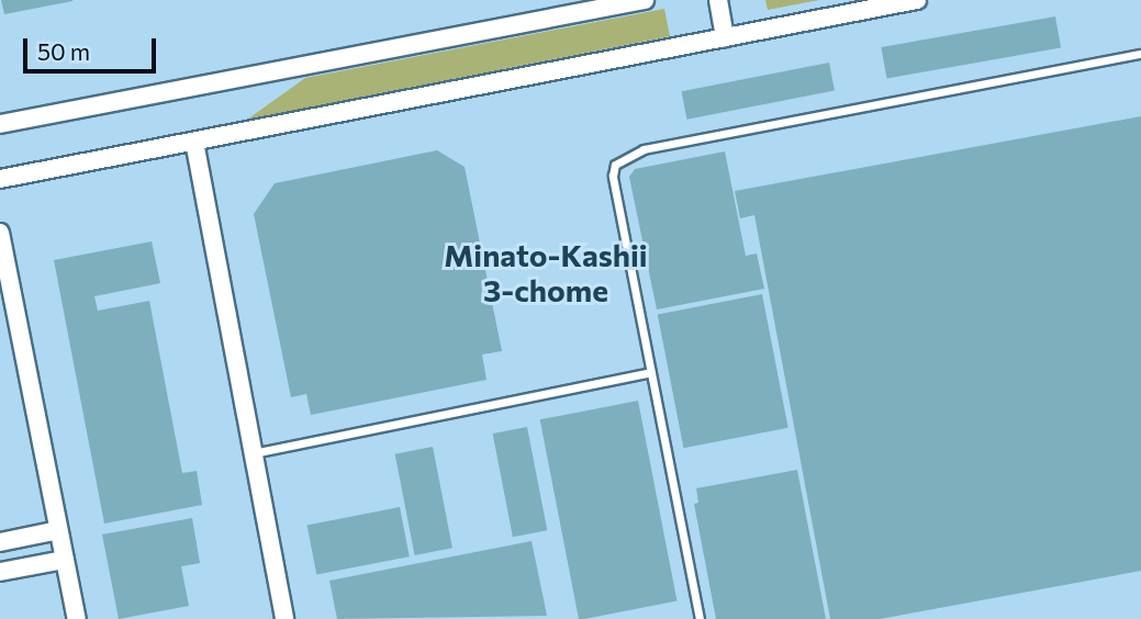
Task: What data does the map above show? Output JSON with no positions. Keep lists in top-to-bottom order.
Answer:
{
  "districts": ["Minato-Kashii 3-chome"],
  "scale_bar": "50 m"
}
